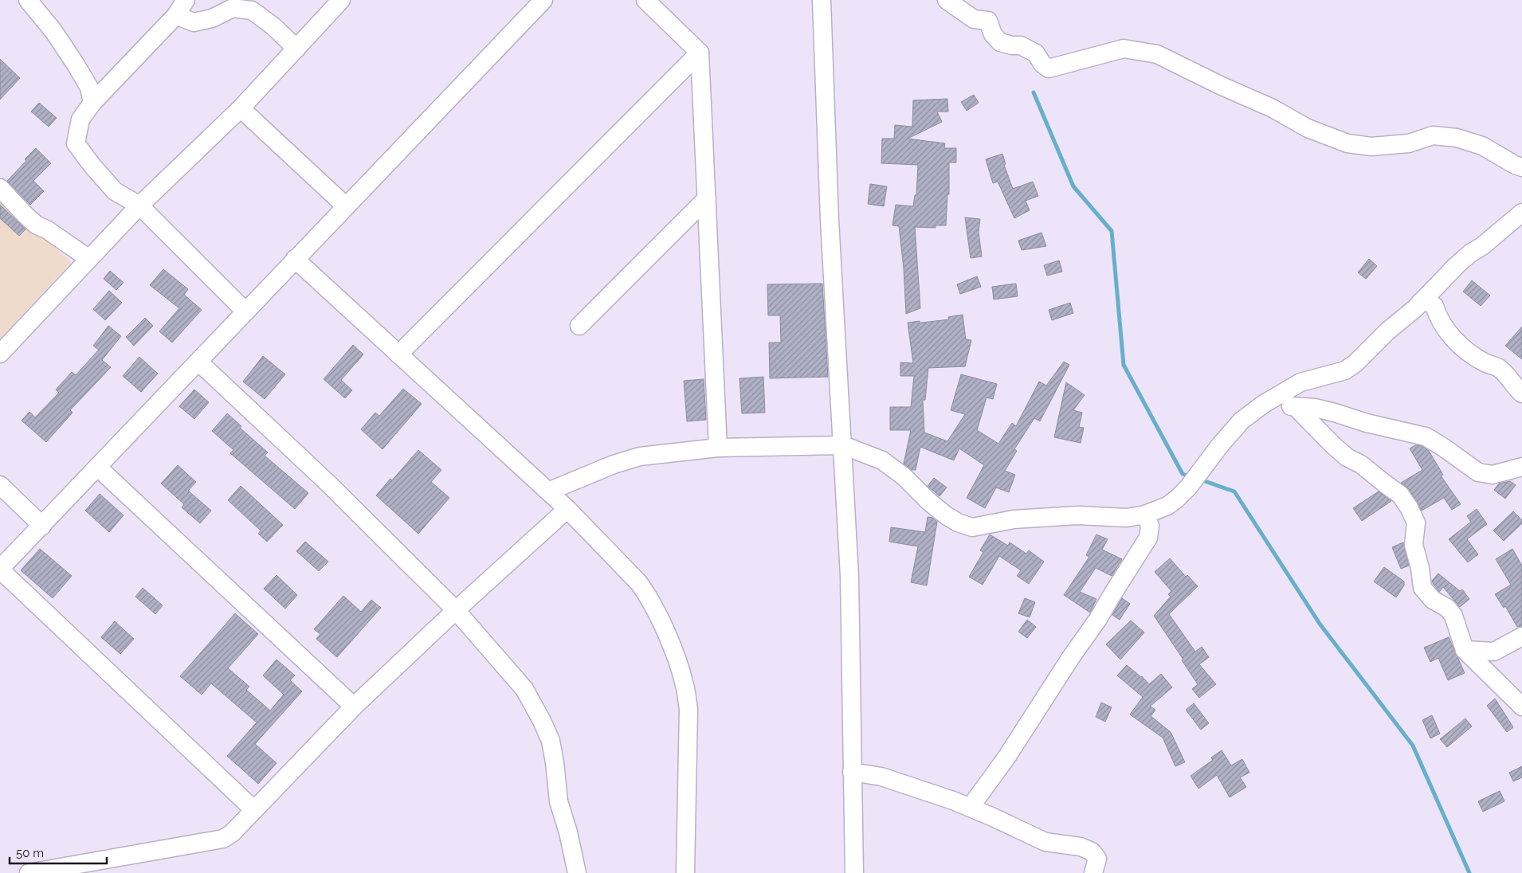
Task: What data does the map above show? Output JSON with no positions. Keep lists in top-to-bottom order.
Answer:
{
  "scale_bar": "50 m"
}
